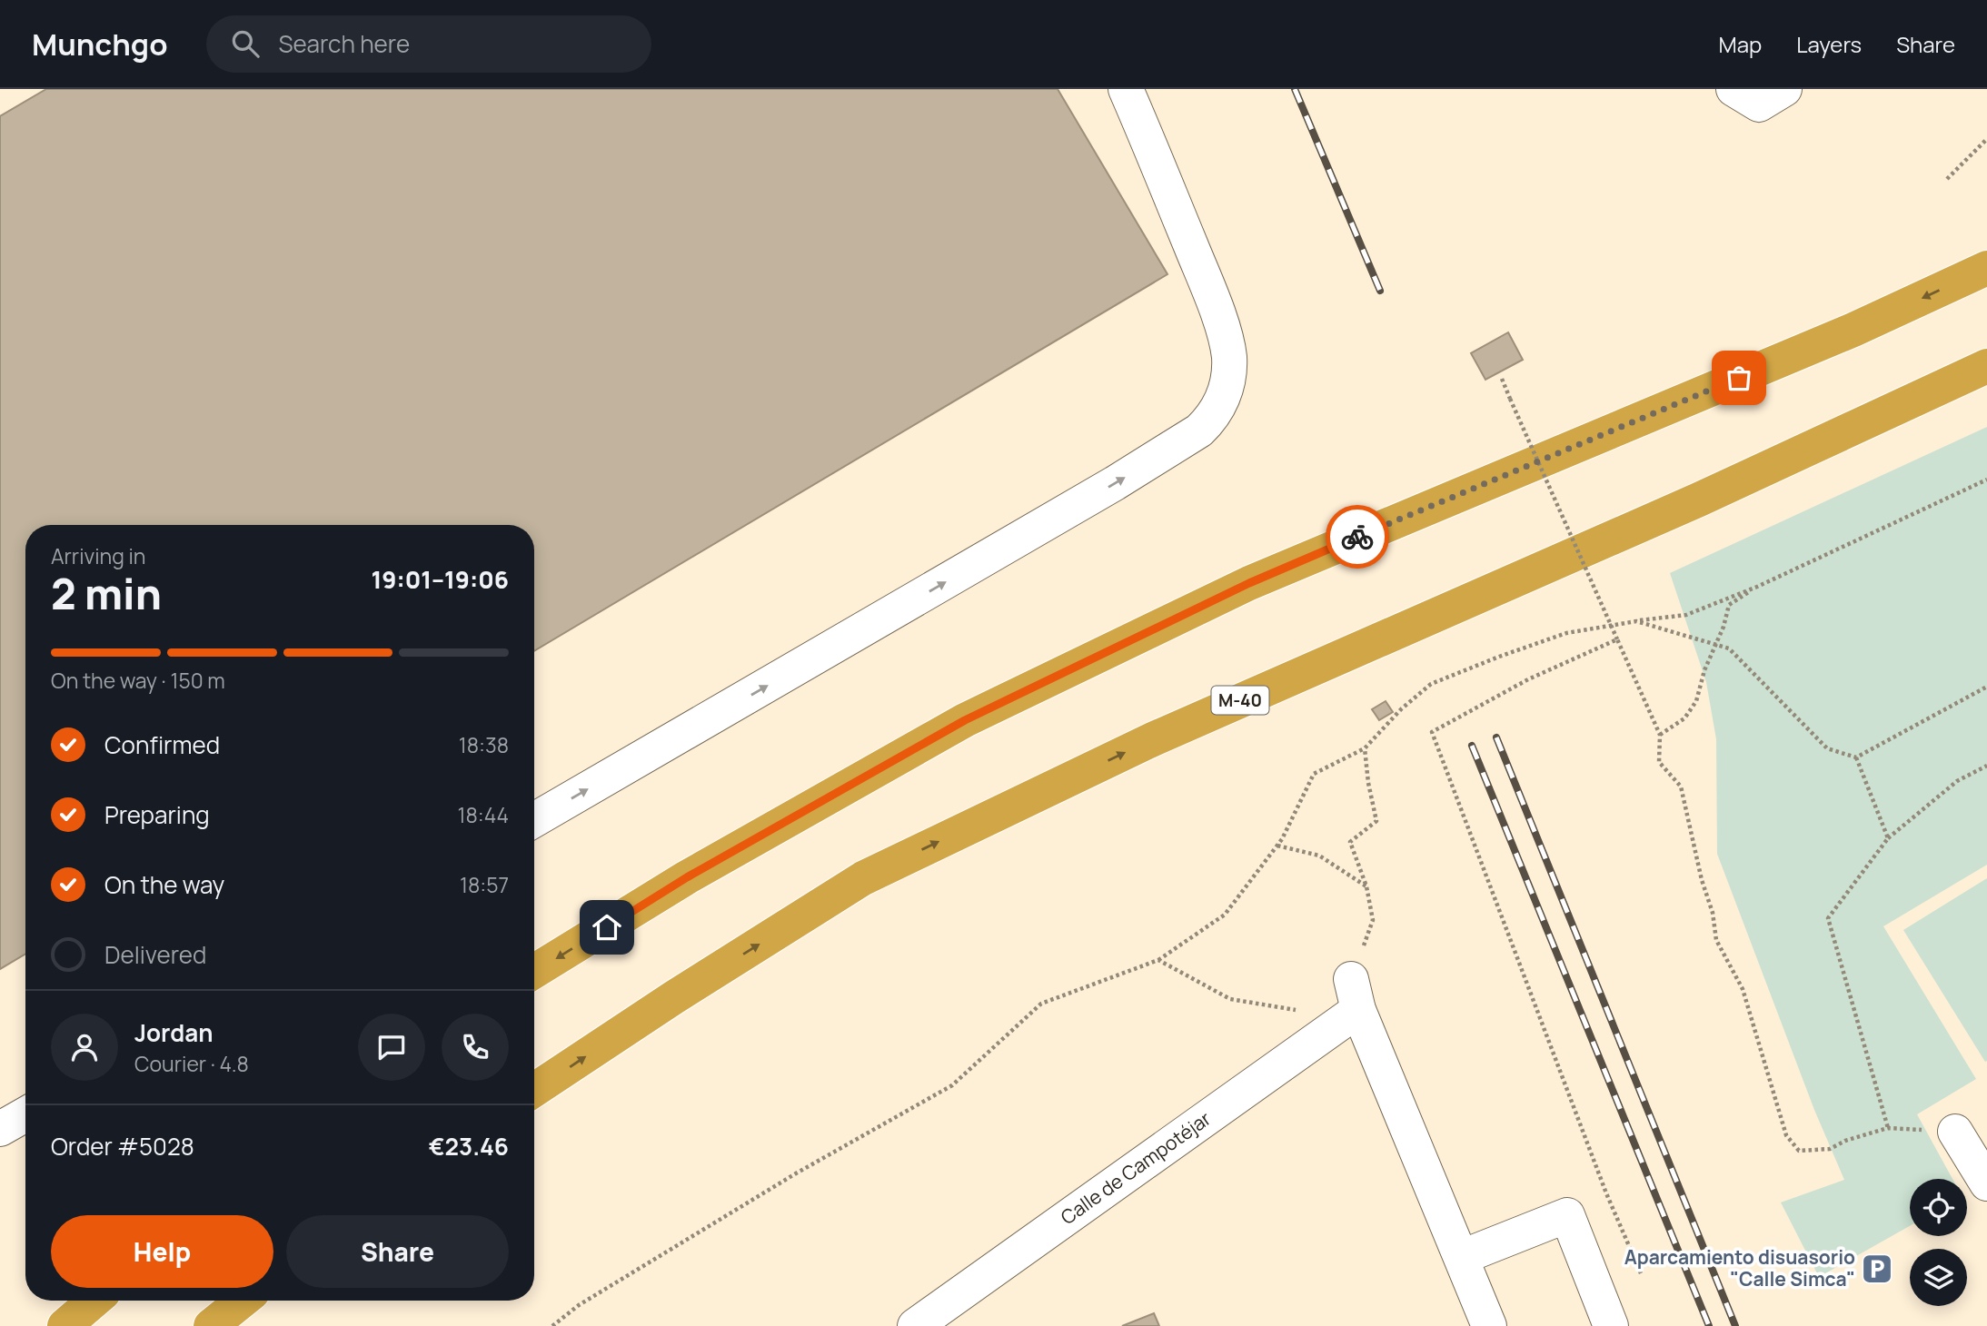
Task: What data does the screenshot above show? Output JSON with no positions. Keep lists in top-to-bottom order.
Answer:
{
  "streets": {
    "highway": ["M-40"],
    "street": ["Calle de Campotéjar"]
  },
  "places": {
    "parking": ["Aparcamiento disuasorio \"Calle Simca\""]
  },
  "page": {
    "header": "Munchgo",
    "search": "Search here",
    "nav": ["Map", "Layers", "Share"],
    "heading": ["2 min", "Arriving in", "19:01–19:06"],
    "panel": [
      "Jordan",
      "Courier · 4.8",
      "Order #5028",
      "€23.46"
    ],
    "bar": "On the way · 150 m",
    "list": [
      ["Confirmed", "18:38"],
      ["Preparing", "18:44"],
      ["On the way", "18:57"],
      "Delivered"
    ],
    "buttons": ["Help", "Share"]
  }
}
